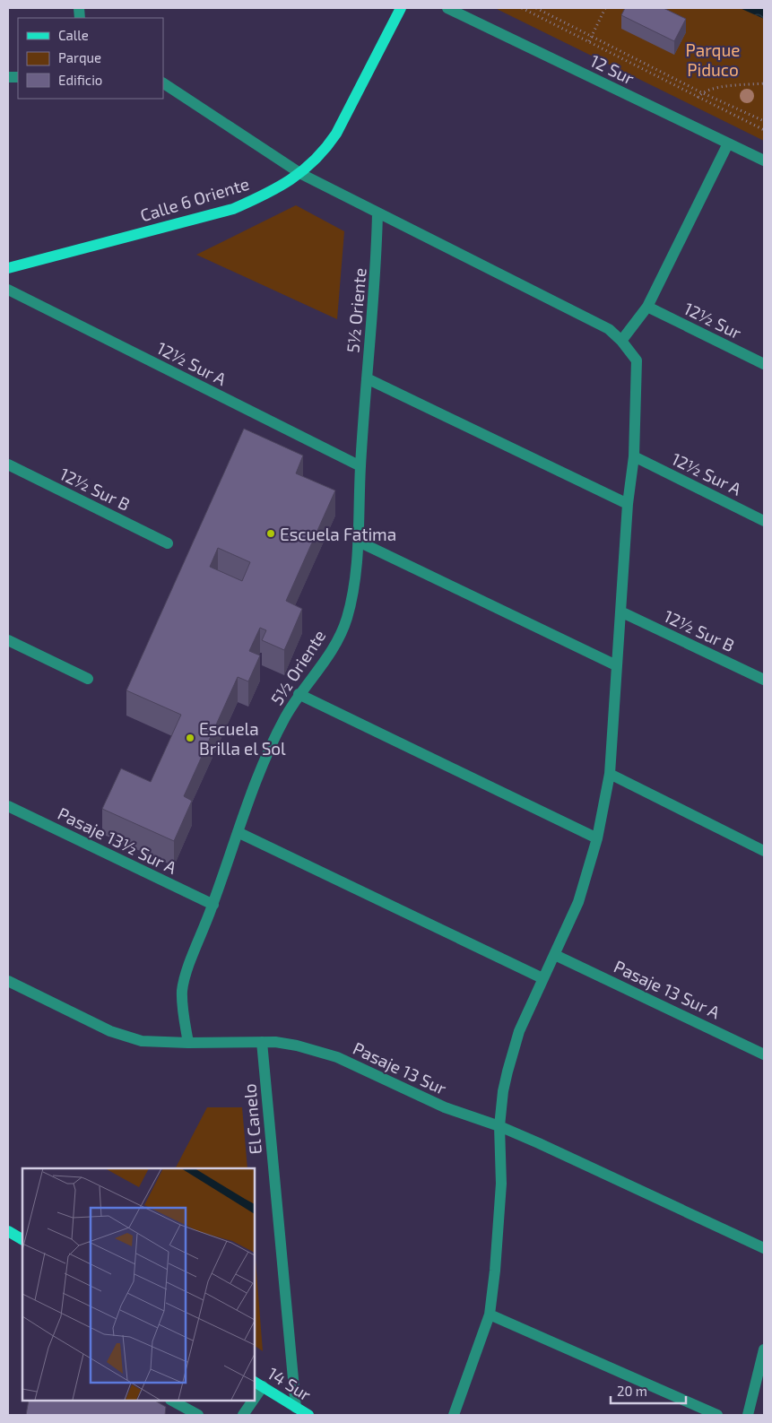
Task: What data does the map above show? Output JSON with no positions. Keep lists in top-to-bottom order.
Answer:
{
  "streets": {
    "main road": ["Calle 6 Oriente", "14 Sur"],
    "street": [
      "12 Sur",
      "5½ Oriente",
      "12½ Sur",
      "12½ Sur A",
      "12½ Sur B",
      "Pasaje 13½ Sur A",
      "Pasaje 13 Sur A",
      "Pasaje 13 Sur",
      "El Canelo"
    ]
  },
  "crossings": [
    ["5½ Oriente", "12½ Sur A"],
    ["5½ Oriente", "Pasaje 13½ Sur A"],
    ["5½ Oriente", "Pasaje 13 Sur"],
    ["Pasaje 13 Sur", "El Canelo"],
    ["El Canelo", "14 Sur"]
  ],
  "parks": ["Parque Piduco"],
  "places": ["Escuela Fatima", "Escuela Brilla el Sol"],
  "legend": ["Calle", "Parque", "Edificio"],
  "scale_bar": "20 m"
}
